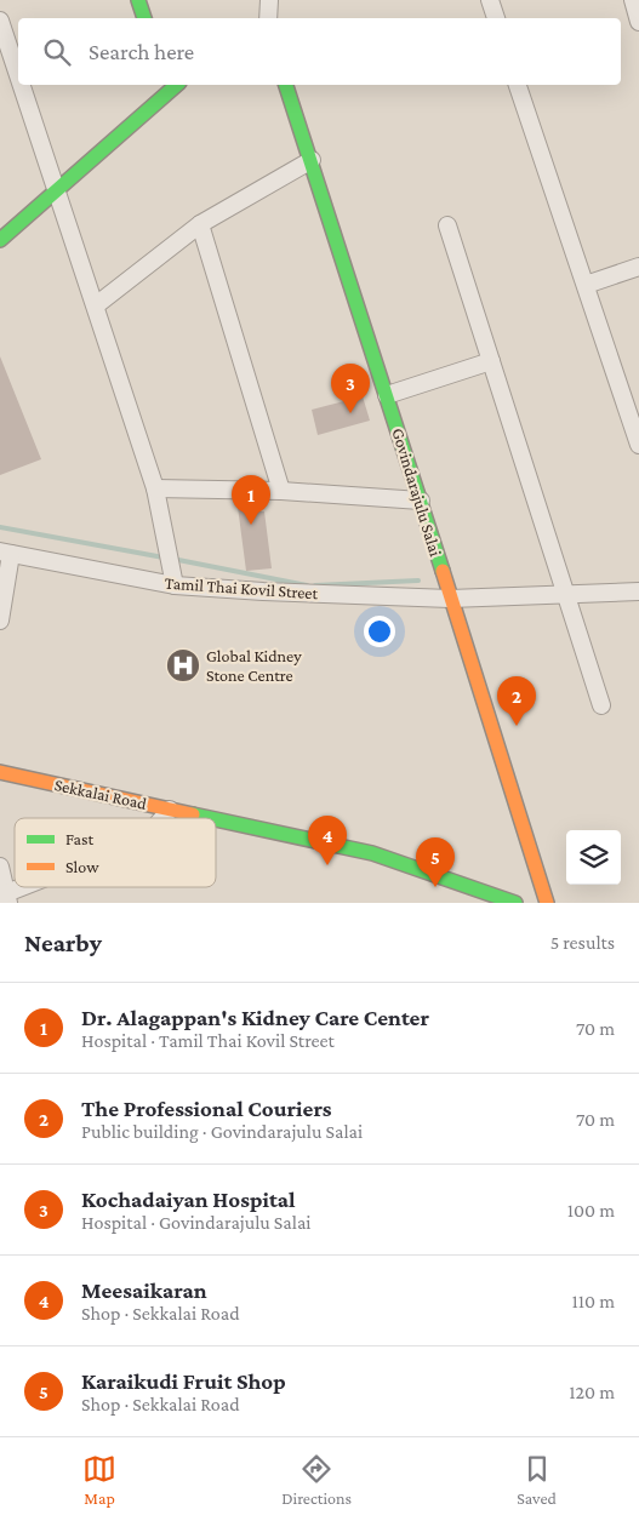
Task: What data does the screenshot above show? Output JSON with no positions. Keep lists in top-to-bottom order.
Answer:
{
  "streets": {
    "street": ["Govindarajulu Salai", "Tamil Thai Kovil Street", "Sekkalai Road"]
  },
  "crossings": [
    ["Govindarajulu Salai", "Tamil Thai Kovil Street"]
  ],
  "places": {
    "hospital": ["Global Kidney Stone Centre"]
  },
  "legend": ["Fast", "Slow"],
  "page": {
    "search": "Search here",
    "pins": [
      "3",
      "1",
      "2",
      "4",
      "5"
    ],
    "heading": ["Nearby", "5 results"],
    "list": [
      {
        "mark": "1",
        "name": "Dr. Alagappan's Kidney Care Center",
        "note": "Hospital · Tamil Thai Kovil Street",
        "value": "70 m"
      },
      {
        "mark": "2",
        "name": "The Professional Couriers",
        "note": "Public building · Govindarajulu Salai",
        "value": "70 m"
      },
      {
        "mark": "3",
        "name": "Kochadaiyan Hospital",
        "note": "Hospital · Govindarajulu Salai",
        "value": "100 m"
      },
      {
        "mark": "4",
        "name": "Meesaikaran",
        "note": "Shop · Sekkalai Road",
        "value": "110 m"
      },
      {
        "mark": "5",
        "name": "Karaikudi Fruit Shop",
        "note": "Shop · Sekkalai Road",
        "value": "120 m"
      }
    ],
    "nav": ["Map", "Directions", "Saved"]
  }
}
